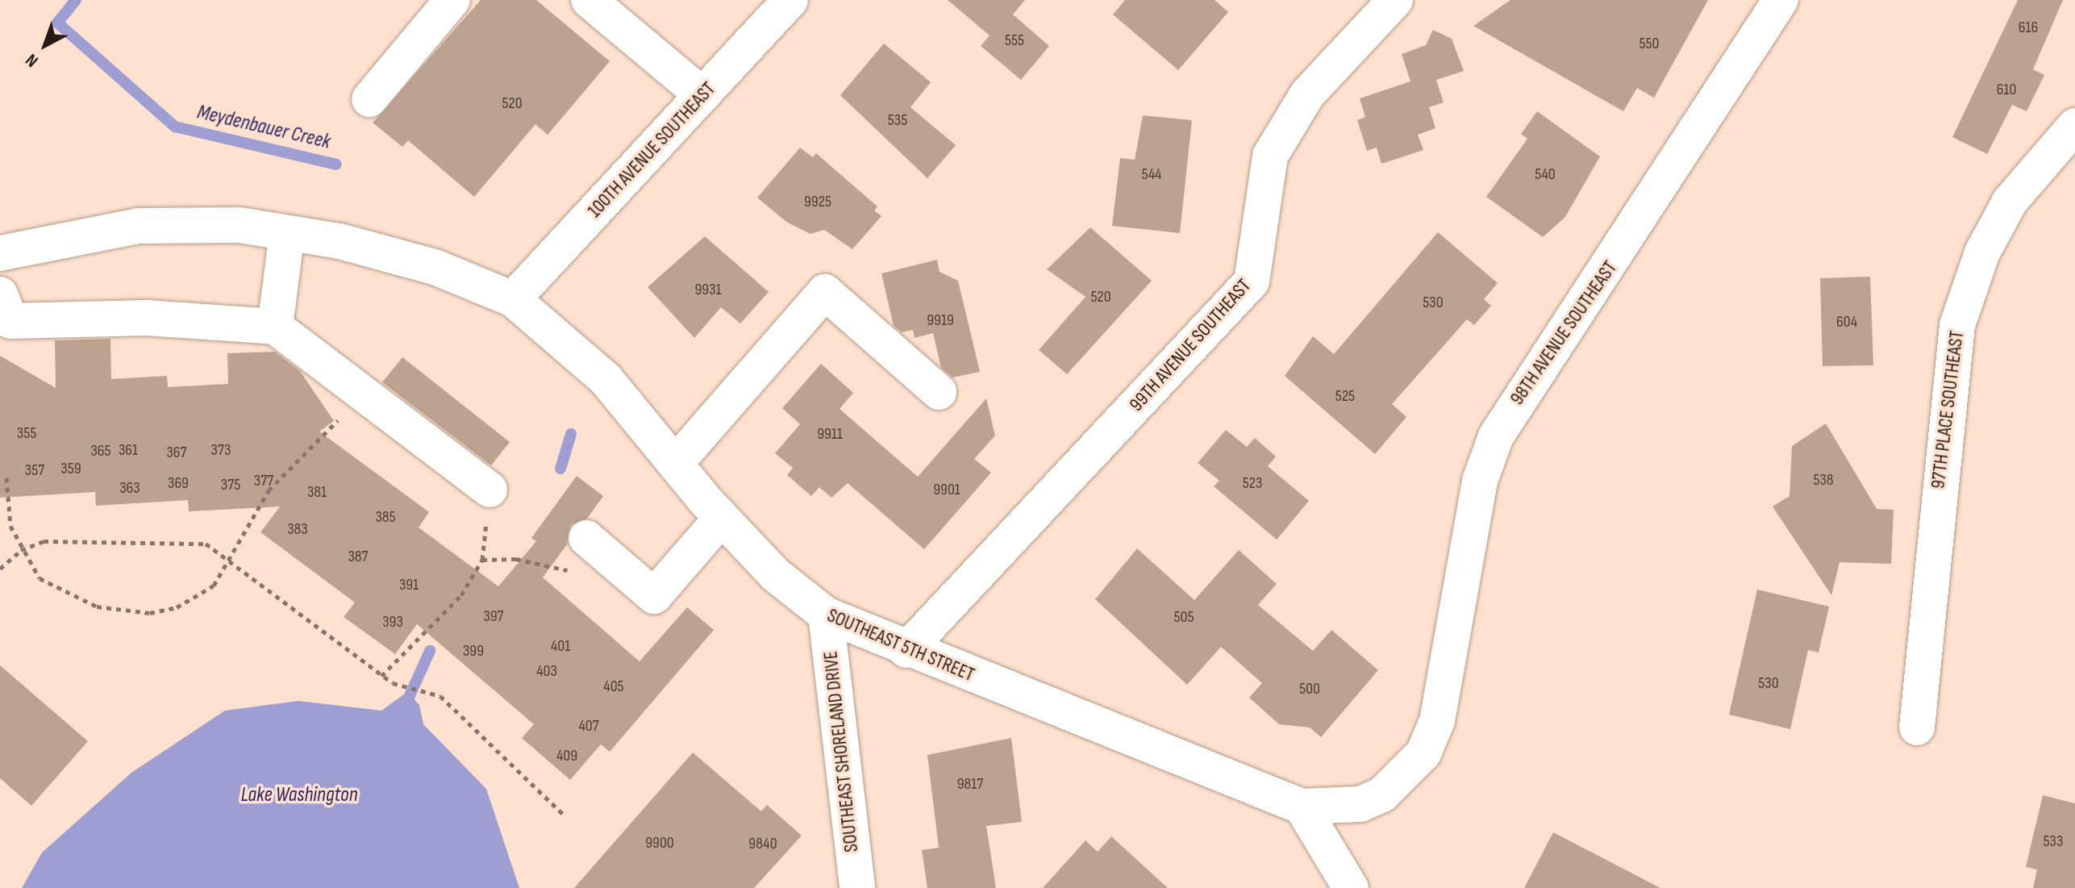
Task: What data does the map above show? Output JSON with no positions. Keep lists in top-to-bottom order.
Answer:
{
  "streets": {
    "street": [
      "100TH AVENUE SOUTHEAST",
      "98TH AVENUE SOUTHEAST",
      "99TH AVENUE SOUTHEAST",
      "97TH PLACE SOUTHEAST",
      "SOUTHEAST 5TH STREET",
      "SOUTHEAST SHORELAND DRIVE"
    ]
  },
  "crossings": [
    ["100TH AVENUE SOUTHEAST", "SOUTHEAST 5TH STREET"],
    ["98TH AVENUE SOUTHEAST", "SOUTHEAST 5TH STREET"],
    ["99TH AVENUE SOUTHEAST", "SOUTHEAST 5TH STREET"],
    ["SOUTHEAST 5TH STREET", "SOUTHEAST SHORELAND DRIVE"]
  ],
  "water": ["Meydenbauer Creek", "Lake Washington"],
  "house_numbers": [
    "616",
    "555",
    "550",
    "610",
    "520",
    "535",
    "544",
    "540",
    "9925",
    "9931",
    "520",
    "530",
    "9919",
    "604",
    "525",
    "355",
    "9911",
    "361",
    "373",
    "365",
    "367",
    "359",
    "357",
    "538",
    "377",
    "369",
    "523",
    "375",
    "363",
    "9901",
    "381",
    "385",
    "383",
    "387",
    "391",
    "397",
    "505",
    "393",
    "401",
    "399",
    "403",
    "530",
    "405",
    "500",
    "407",
    "409",
    "9817",
    "533",
    "9900",
    "9840"
  ],
  "north": "bottom left"
}
